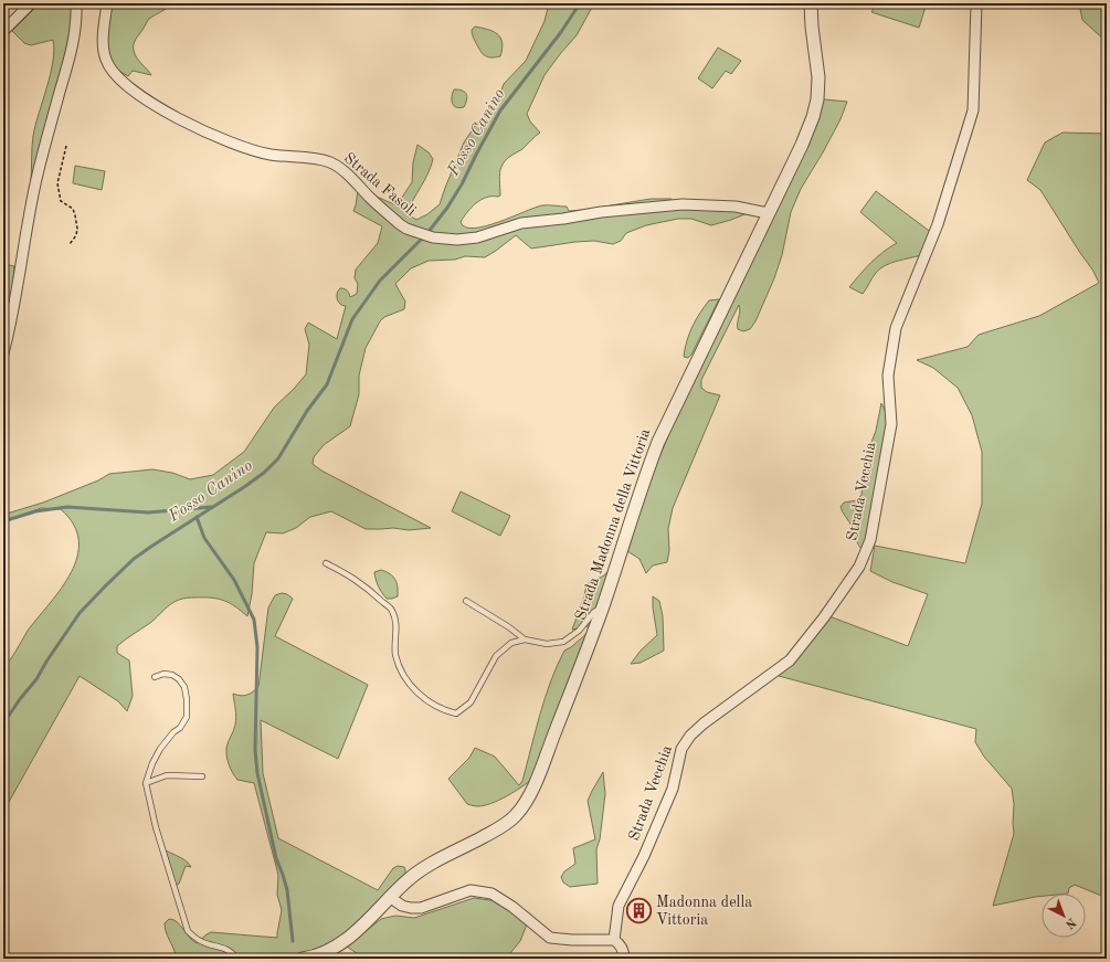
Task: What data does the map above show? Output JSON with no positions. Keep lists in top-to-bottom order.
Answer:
{
  "streets": {
    "street": ["Strada Fasoli", "Strada Vecchia", "Strada Madonna della Vittoria"]
  },
  "crossings": [
    ["Strada Fasoli", "Strada Madonna della Vittoria"]
  ],
  "water": ["Fosso Canino"],
  "places": {
    "building": ["Madonna della Vittoria"]
  },
  "north": "bottom right"
}
